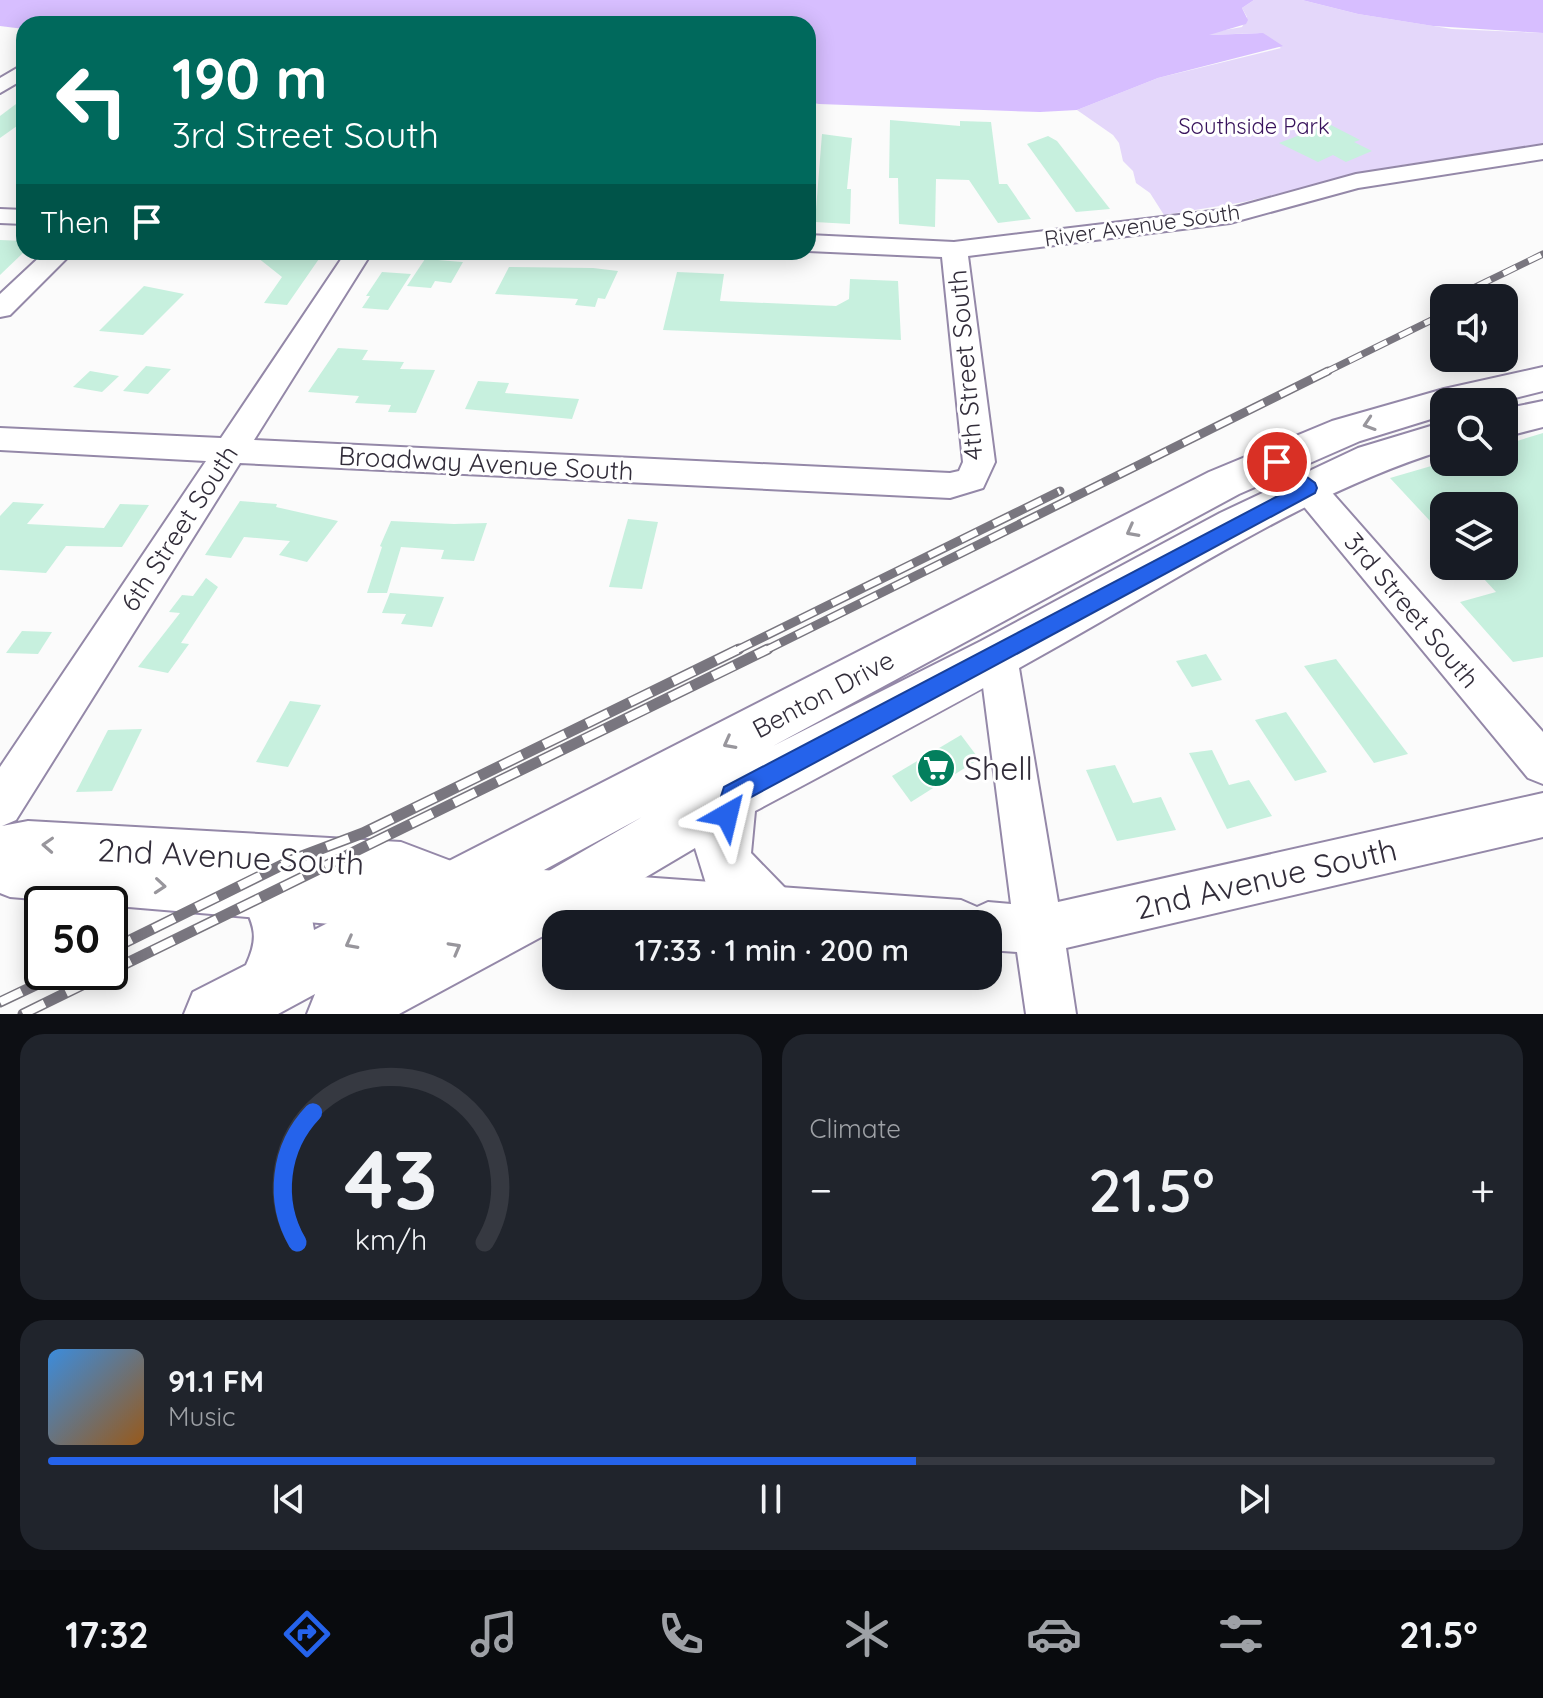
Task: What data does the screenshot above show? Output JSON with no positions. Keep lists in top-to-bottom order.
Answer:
{
  "streets": {
    "main road": ["Benton Drive"],
    "street": [
      "River Avenue South",
      "4th Street South",
      "Broadway Avenue South",
      "6th Street South",
      "3rd Street South",
      "2nd Avenue South"
    ]
  },
  "crossings": [
    ["River Avenue South", "4th Street South"],
    ["4th Street South", "Broadway Avenue South"],
    ["Broadway Avenue South", "6th Street South"],
    ["3rd Street South", "Benton Drive"],
    ["Benton Drive", "2nd Avenue South"]
  ],
  "parks": ["Southside Park"],
  "places": {
    "supermarket": ["Shell"]
  },
  "page": {
    "turn": ["190 m", "3rd Street South"],
    "then": "Then",
    "limit": "50",
    "trip": "17:33 · 1 min · 200 m",
    "tile": "Climate",
    "heat": ["−", "21.5°", "+"],
    "song": ["91.1 FM", "Music"],
    "tabs": ["17:32", "21.5°"],
    "gauge": ["43", "km/h"]
  }
}
